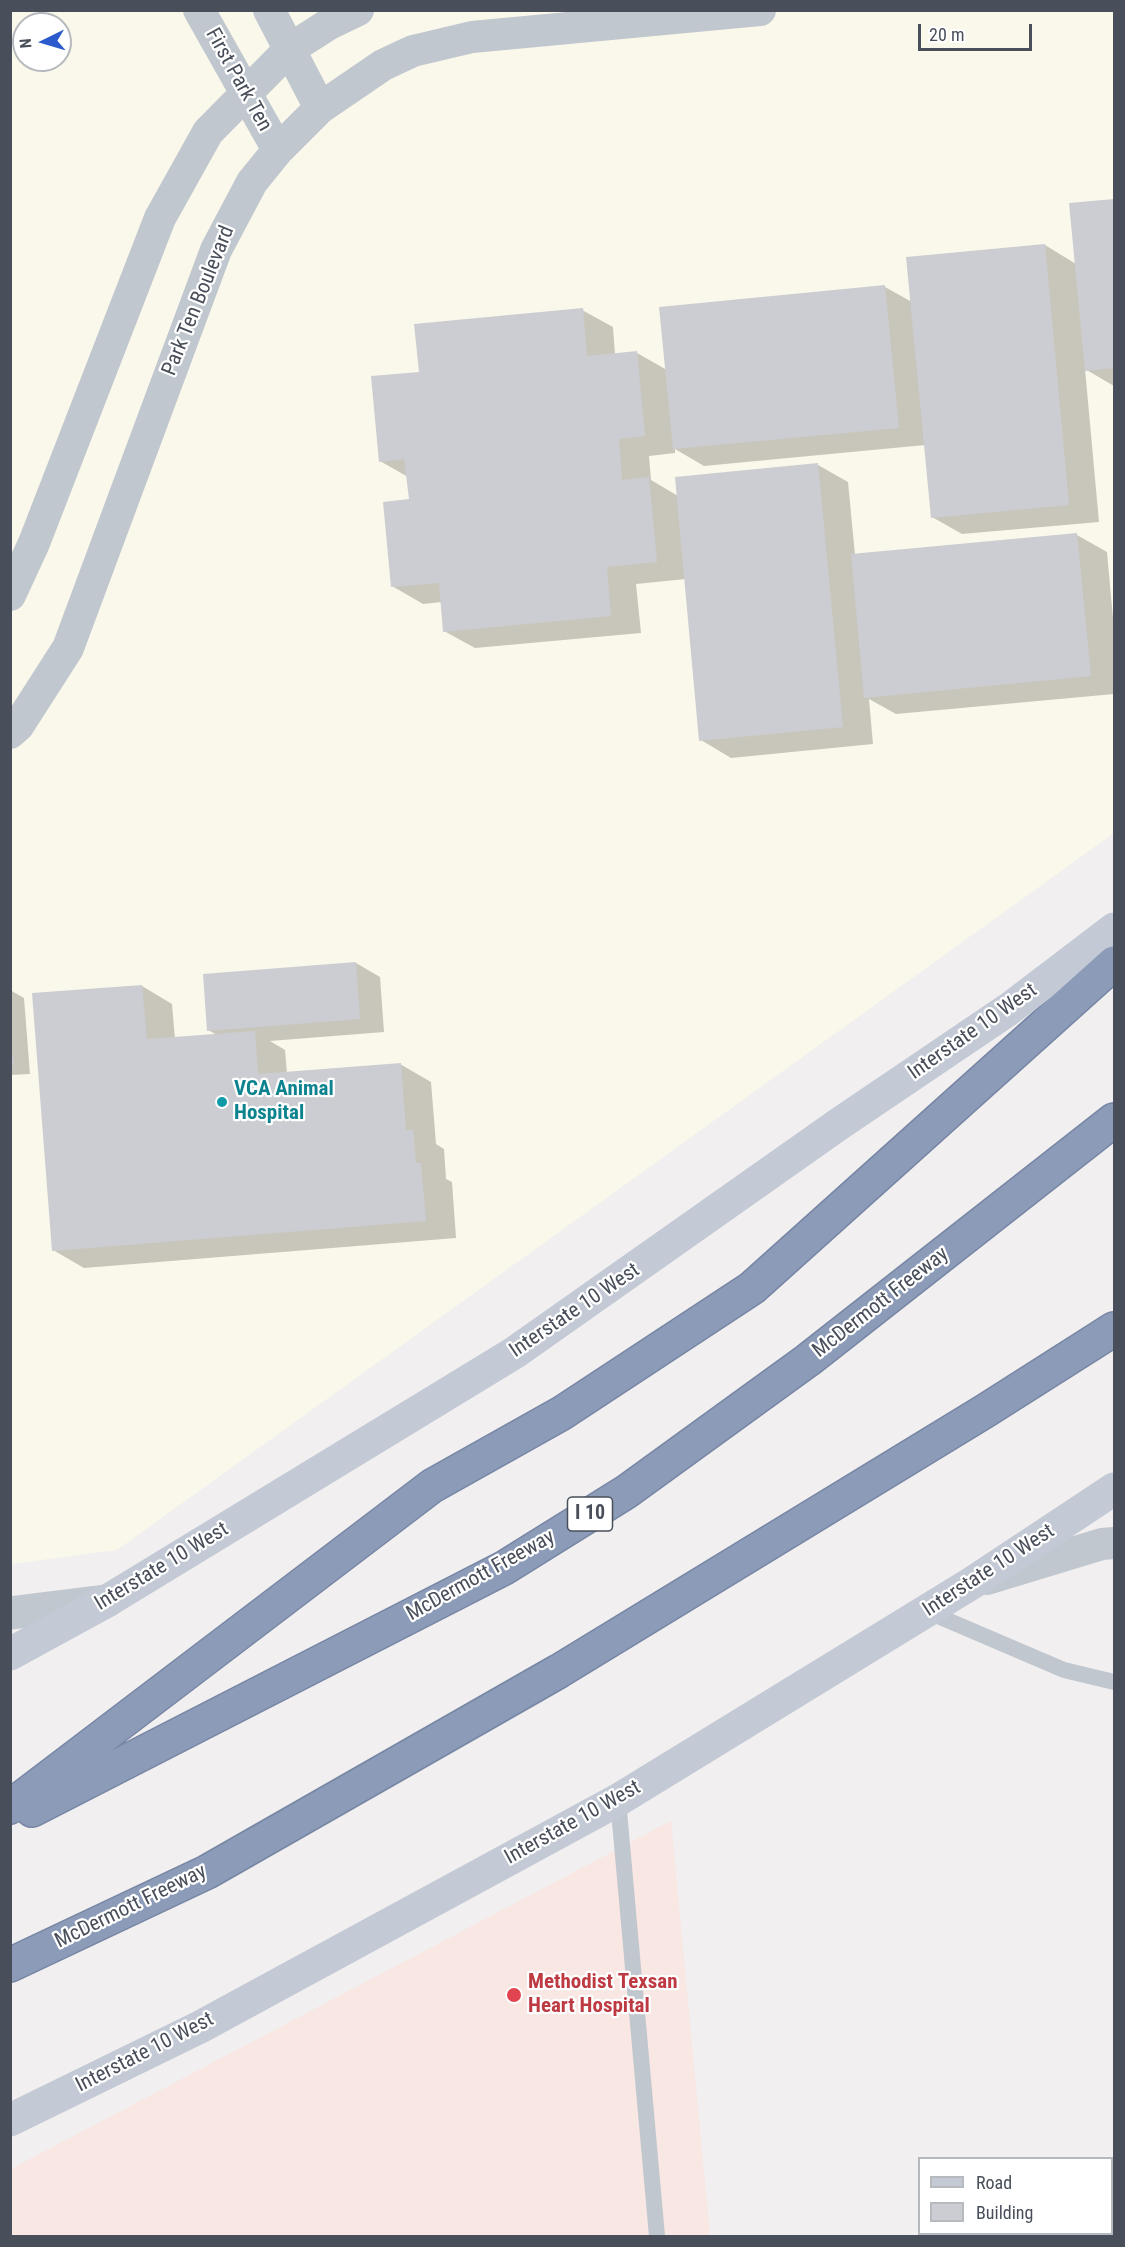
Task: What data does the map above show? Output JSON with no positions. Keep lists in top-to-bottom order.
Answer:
{
  "streets": {
    "highway": ["McDermott Freeway", "I 10"],
    "main road": ["Interstate 10 West"],
    "street": ["First Park Ten", "Park Ten Boulevard"]
  },
  "crossings": [
    ["First Park Ten", "Park Ten Boulevard"]
  ],
  "places": ["VCA Animal Hospital", "Methodist Texsan Heart Hospital"],
  "legend": ["Road", "Building"],
  "scale_bar": "20 m",
  "north": "left"
}
